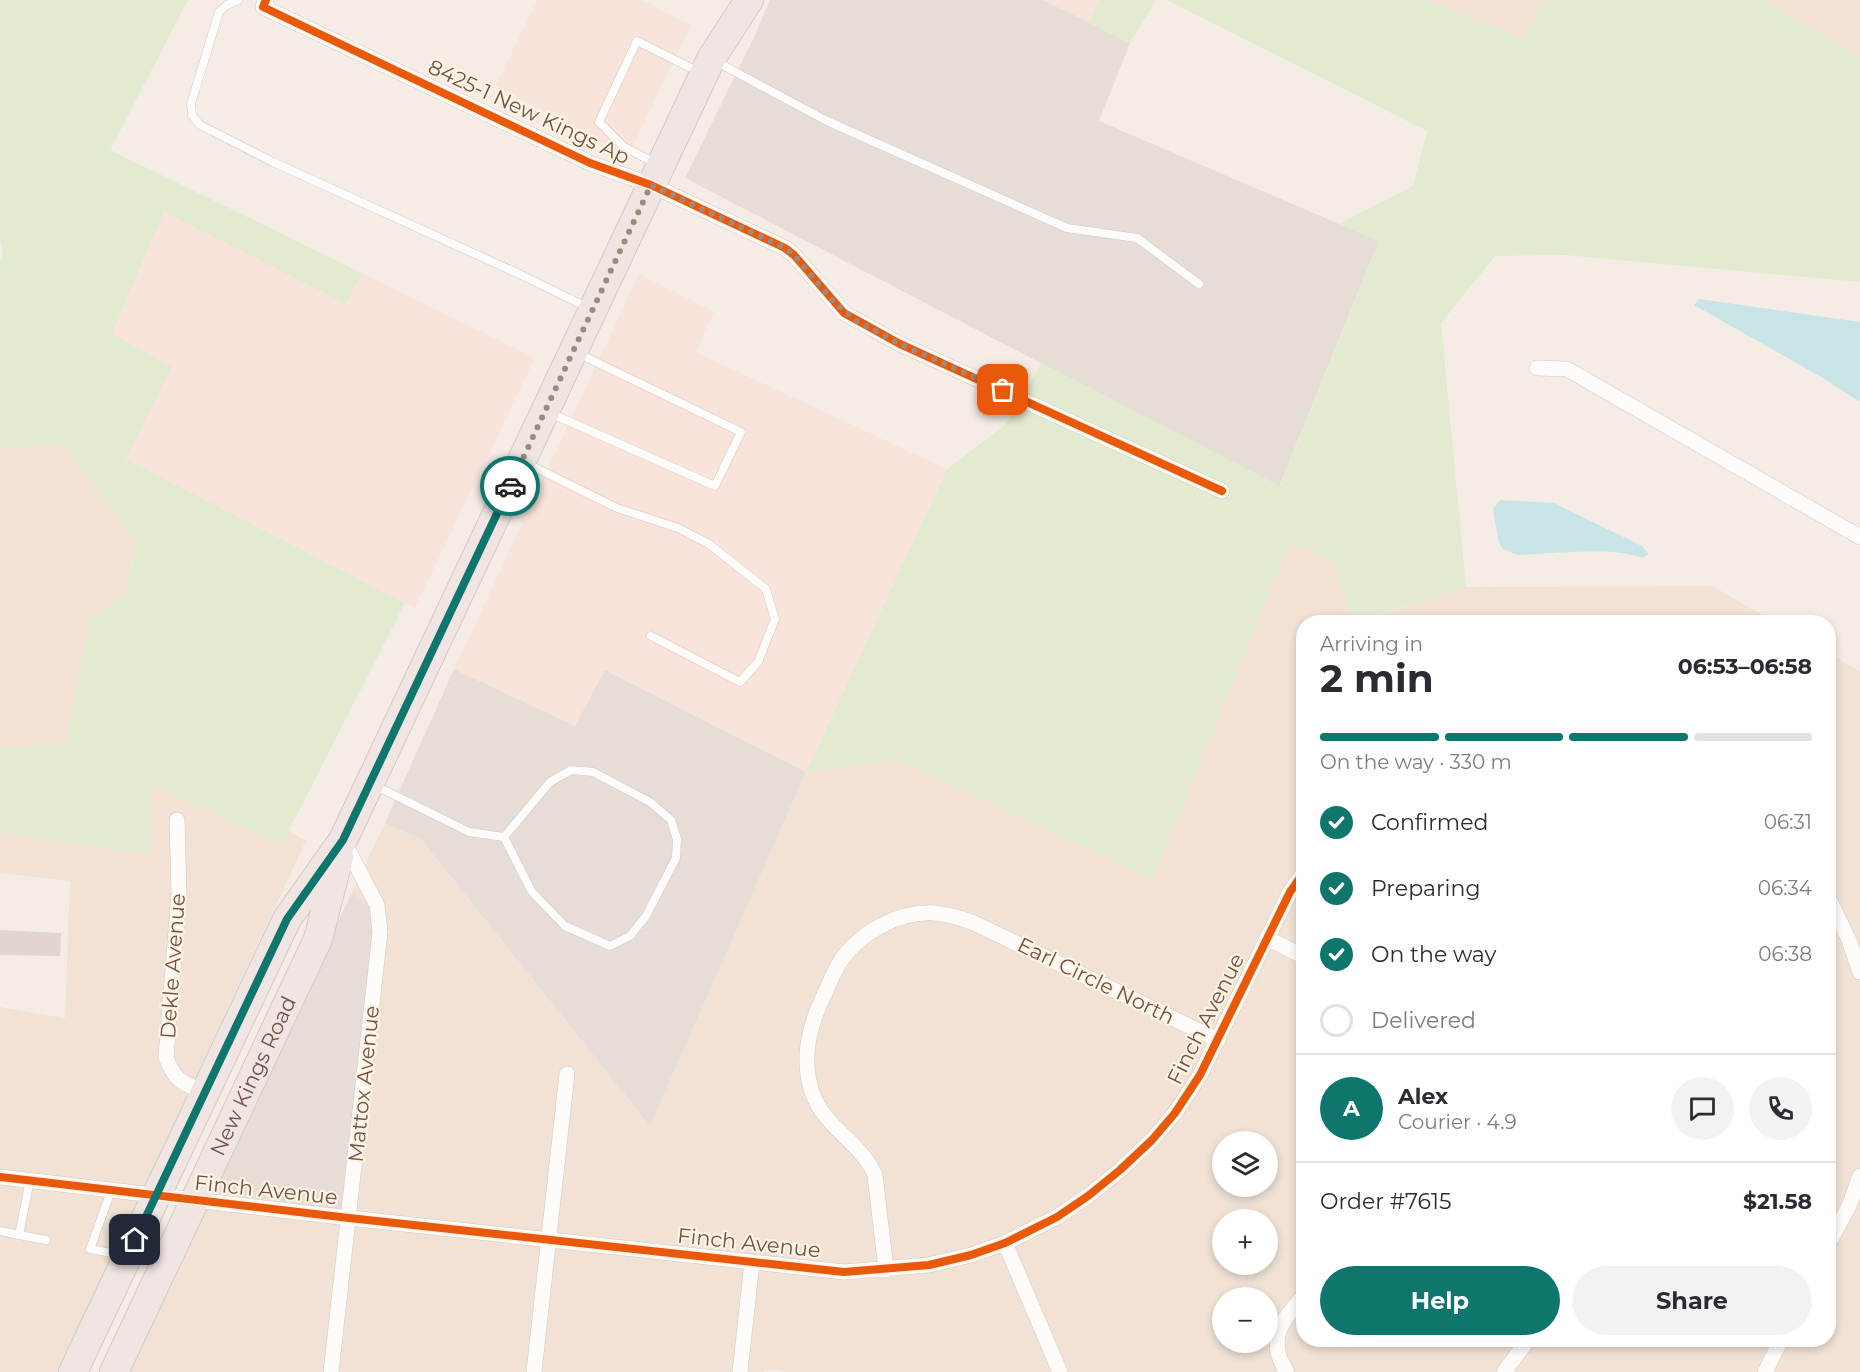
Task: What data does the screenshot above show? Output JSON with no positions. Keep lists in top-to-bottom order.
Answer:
{
  "streets": {
    "highway": ["New Kings Road"],
    "street": [
      "8425-1 New Kings Ap",
      "Dekle Avenue",
      "Earl Circle North",
      "Finch Avenue",
      "Mattox Avenue"
    ]
  },
  "crossings": [
    ["8425-1 New Kings Ap", "New Kings Road"],
    ["Dekle Avenue", "New Kings Road"],
    ["Earl Circle North", "Finch Avenue"],
    ["Finch Avenue", "New Kings Road"],
    ["Finch Avenue", "Mattox Avenue"],
    ["New Kings Road", "Mattox Avenue"]
  ],
  "page": {
    "heading": ["2 min", "Arriving in", "06:53–06:58"],
    "panel": [
      "Alex",
      "Courier · 4.9",
      "Order #7615",
      "$21.58"
    ],
    "bar": "On the way · 330 m",
    "list": [
      ["Confirmed", "06:31"],
      ["Preparing", "06:34"],
      ["On the way", "06:38"],
      "Delivered"
    ],
    "round": "A",
    "map_buttons": ["+", "−"],
    "buttons": ["Help", "Share"]
  }
}
